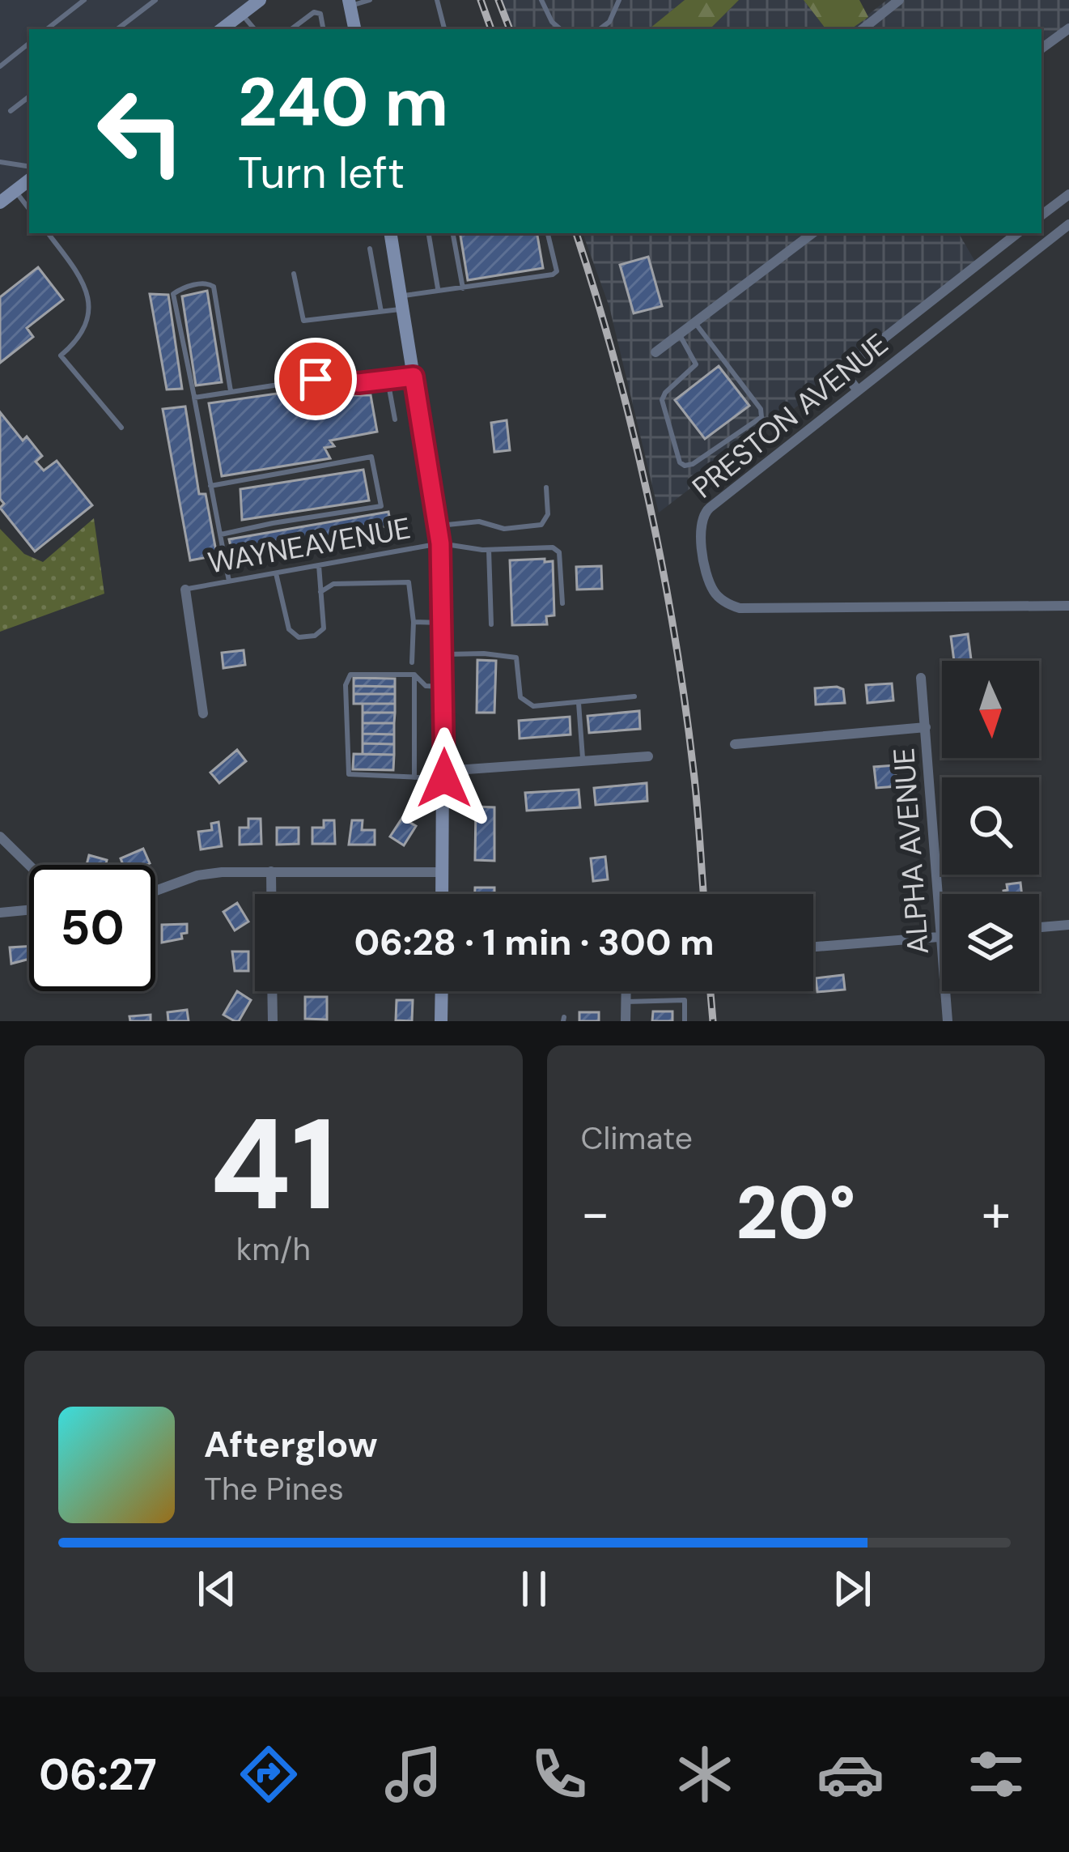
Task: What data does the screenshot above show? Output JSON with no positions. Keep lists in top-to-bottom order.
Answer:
{
  "streets": {
    "street": ["PRESTON AVENUE", "ALPHA AVENUE"],
    "lane": ["WAYNEAVENUE"]
  },
  "north": "bottom",
  "page": {
    "turn": ["240 m", "Turn left"],
    "limit": "50",
    "trip": "06:28 · 1 min · 300 m",
    "tile": [
      ["41", "km/h"],
      "Climate"
    ],
    "heat": ["−", "20°", "+"],
    "song": ["Afterglow", "The Pines"],
    "tabs": "06:27"
  }
}
